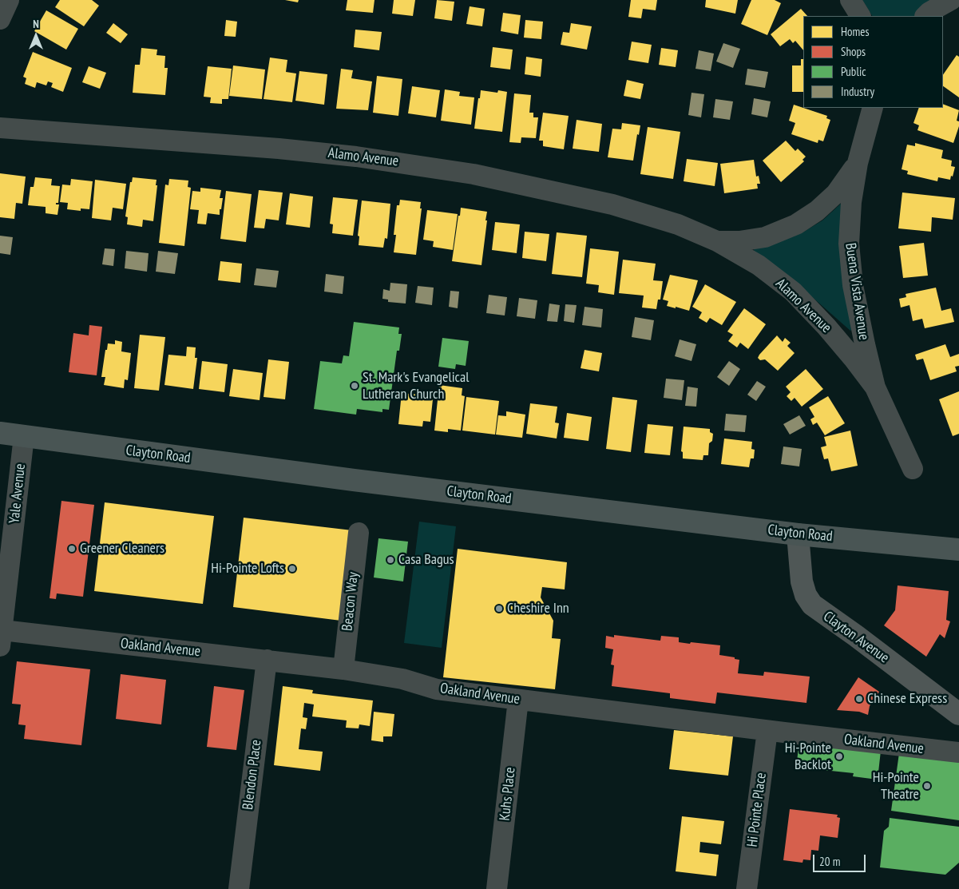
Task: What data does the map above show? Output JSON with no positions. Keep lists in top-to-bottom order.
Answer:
{
  "streets": {
    "main road": ["Clayton Road"],
    "street": [
      "Alamo Avenue",
      "Buena Vista Avenue",
      "Yale Avenue",
      "Beacon Way",
      "Clayton Avenue",
      "Oakland Avenue",
      "Blendon Place",
      "Kuhs Place",
      "Hi Pointe Place"
    ]
  },
  "crossings": [
    ["Alamo Avenue", "Buena Vista Avenue"],
    ["Clayton Road", "Yale Avenue"],
    ["Clayton Road", "Clayton Avenue"],
    ["Yale Avenue", "Oakland Avenue"],
    ["Beacon Way", "Oakland Avenue"],
    ["Oakland Avenue", "Blendon Place"],
    ["Oakland Avenue", "Kuhs Place"],
    ["Oakland Avenue", "Hi Pointe Place"]
  ],
  "places": [
    "St. Mark's Evangelical Lutheran Church",
    "Greener Cleaners",
    "Casa Bagus",
    "Hi-Pointe Lofts",
    "Cheshire Inn",
    "Chinese Express",
    "Hi-Pointe Backlot",
    "Hi-Pointe Theatre"
  ],
  "legend": [
    "Homes",
    "Shops",
    "Public",
    "Industry"
  ],
  "scale_bar": "20 m",
  "north": "top"
}
